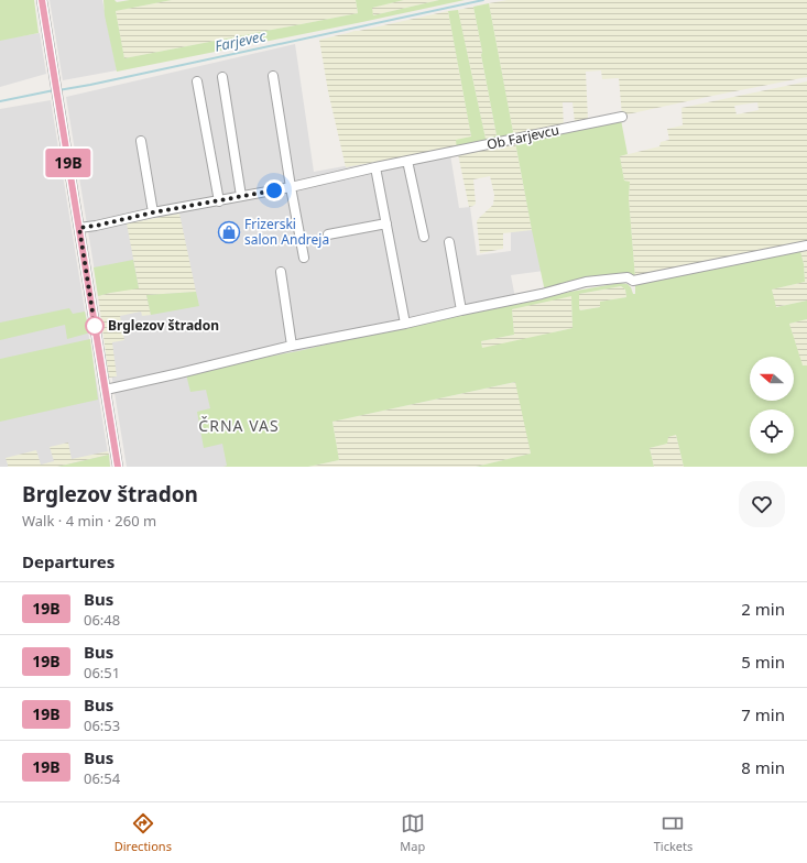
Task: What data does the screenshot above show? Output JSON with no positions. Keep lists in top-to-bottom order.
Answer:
{
  "streets": {
    "street": ["Ob Farjevcu"]
  },
  "districts": ["ČRNA VAS"],
  "water": ["Farjevec"],
  "places": {
    "shop": ["Frizerski salon Andreja"],
    "other": ["Brglezov štradon"]
  },
  "lines": ["bus line 19B"],
  "north": "left",
  "page": {
    "on_map": "19B",
    "heading": [
      ["Brglezov štradon", "Walk · 4 min · 260 m"],
      "Departures"
    ],
    "list": [
      {
        "mark": "19B",
        "name": "Bus",
        "note": "06:48",
        "value": "2 min"
      },
      {
        "mark": "19B",
        "name": "Bus",
        "note": "06:51",
        "value": "5 min"
      },
      {
        "mark": "19B",
        "name": "Bus",
        "note": "06:53",
        "value": "7 min"
      },
      {
        "mark": "19B",
        "name": "Bus",
        "note": "06:54",
        "value": "8 min"
      }
    ],
    "tabs": ["Directions", "Map", "Tickets"]
  }
}
